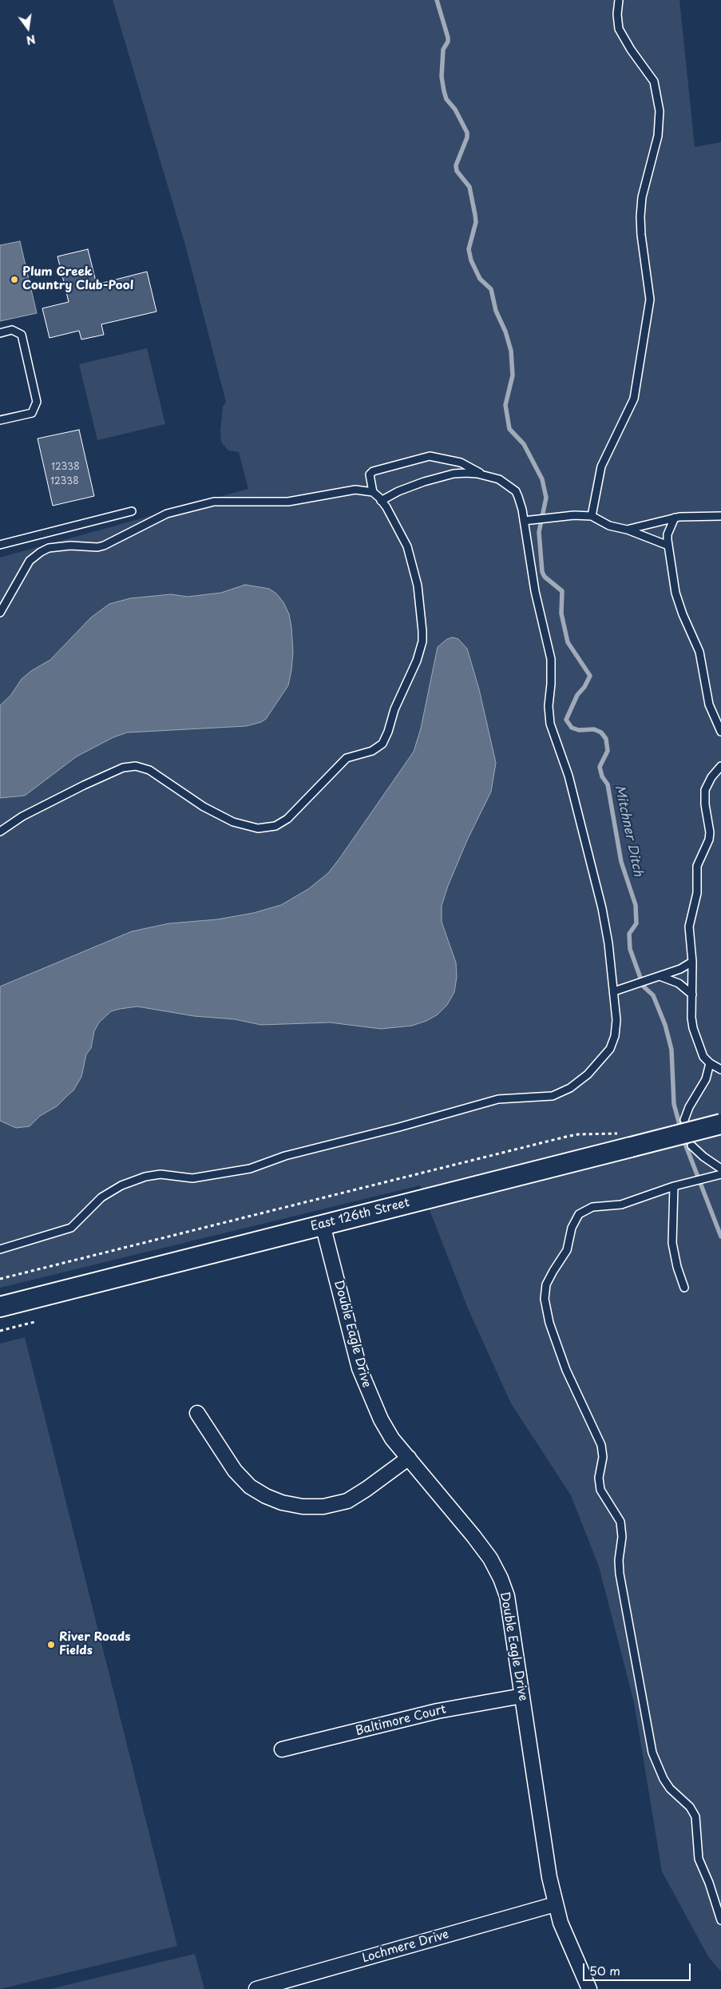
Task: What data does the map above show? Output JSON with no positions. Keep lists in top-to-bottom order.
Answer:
{
  "streets": {
    "street": [
      "East 126th Street",
      "Double Eagle Drive",
      "Baltimore Court",
      "Lochmere Drive"
    ]
  },
  "crossings": [
    ["East 126th Street", "Double Eagle Drive"],
    ["Double Eagle Drive", "Baltimore Court"],
    ["Double Eagle Drive", "Lochmere Drive"]
  ],
  "water": ["Mitchner Ditch"],
  "places": ["Plum Creek Country Club-Pool", "River Roads Fields"],
  "house_numbers": ["12338", "12338"],
  "scale_bar": "50 m",
  "north": "bottom"
}
